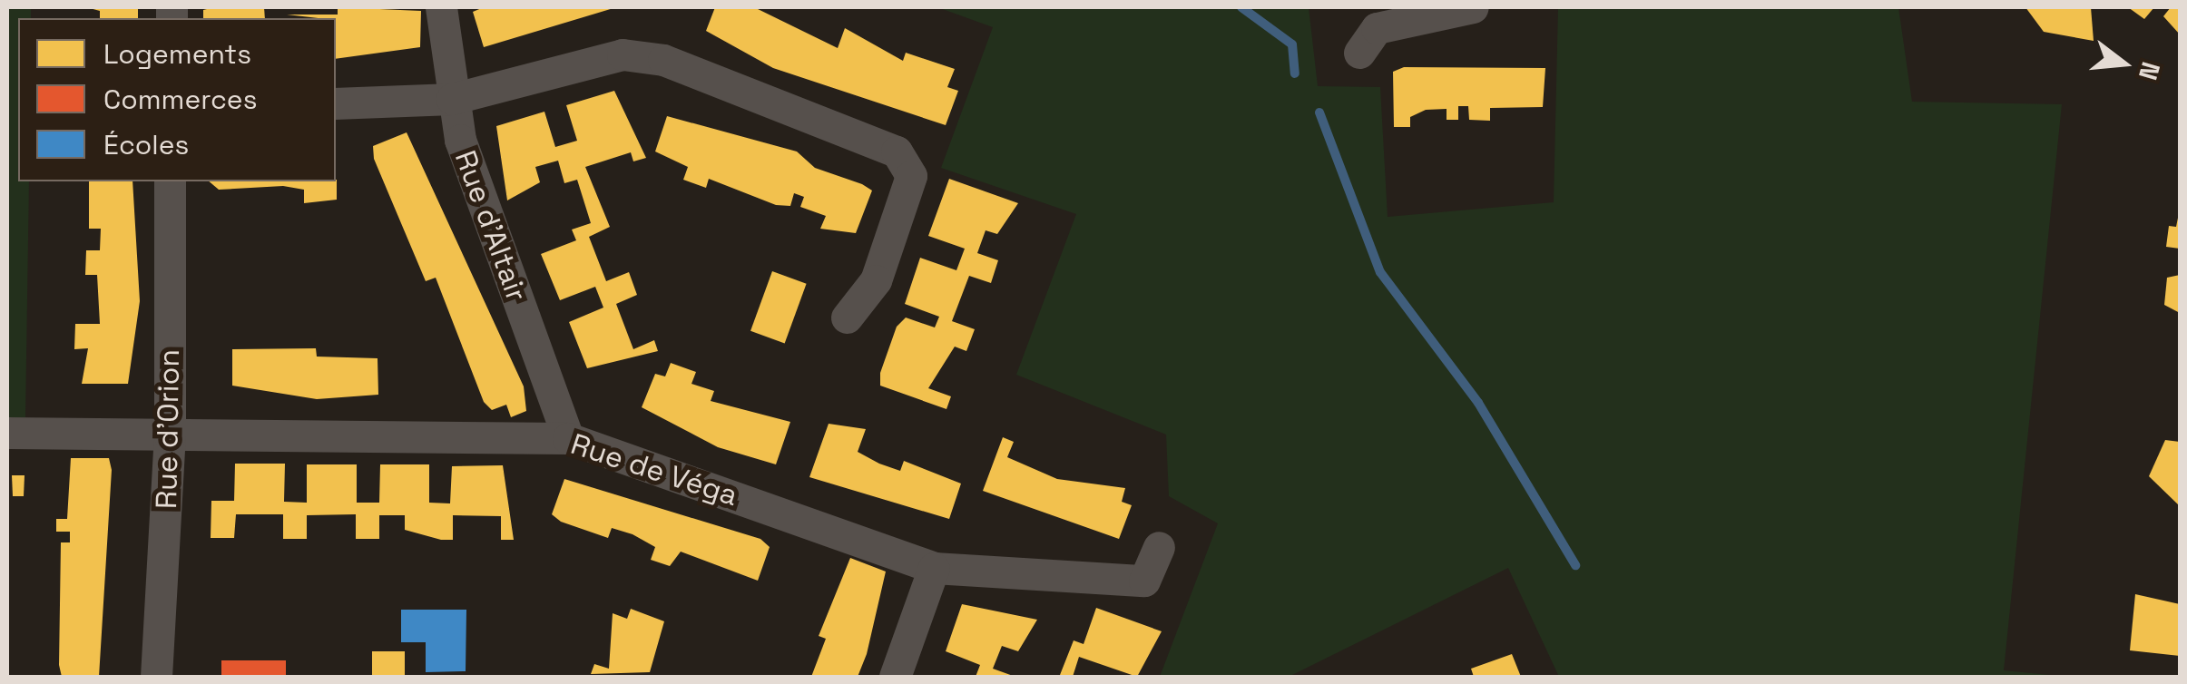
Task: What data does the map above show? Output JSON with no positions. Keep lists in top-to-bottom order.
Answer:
{
  "streets": {
    "street": ["Rue d'Altair", "Rue d'Orion", "Rue de Véga"]
  },
  "crossings": [
    ["Rue d'Altair", "Rue de Véga"],
    ["Rue d'Orion", "Rue de Véga"]
  ],
  "legend": ["Logements", "Commerces", "Écoles"],
  "north": "right"
}
